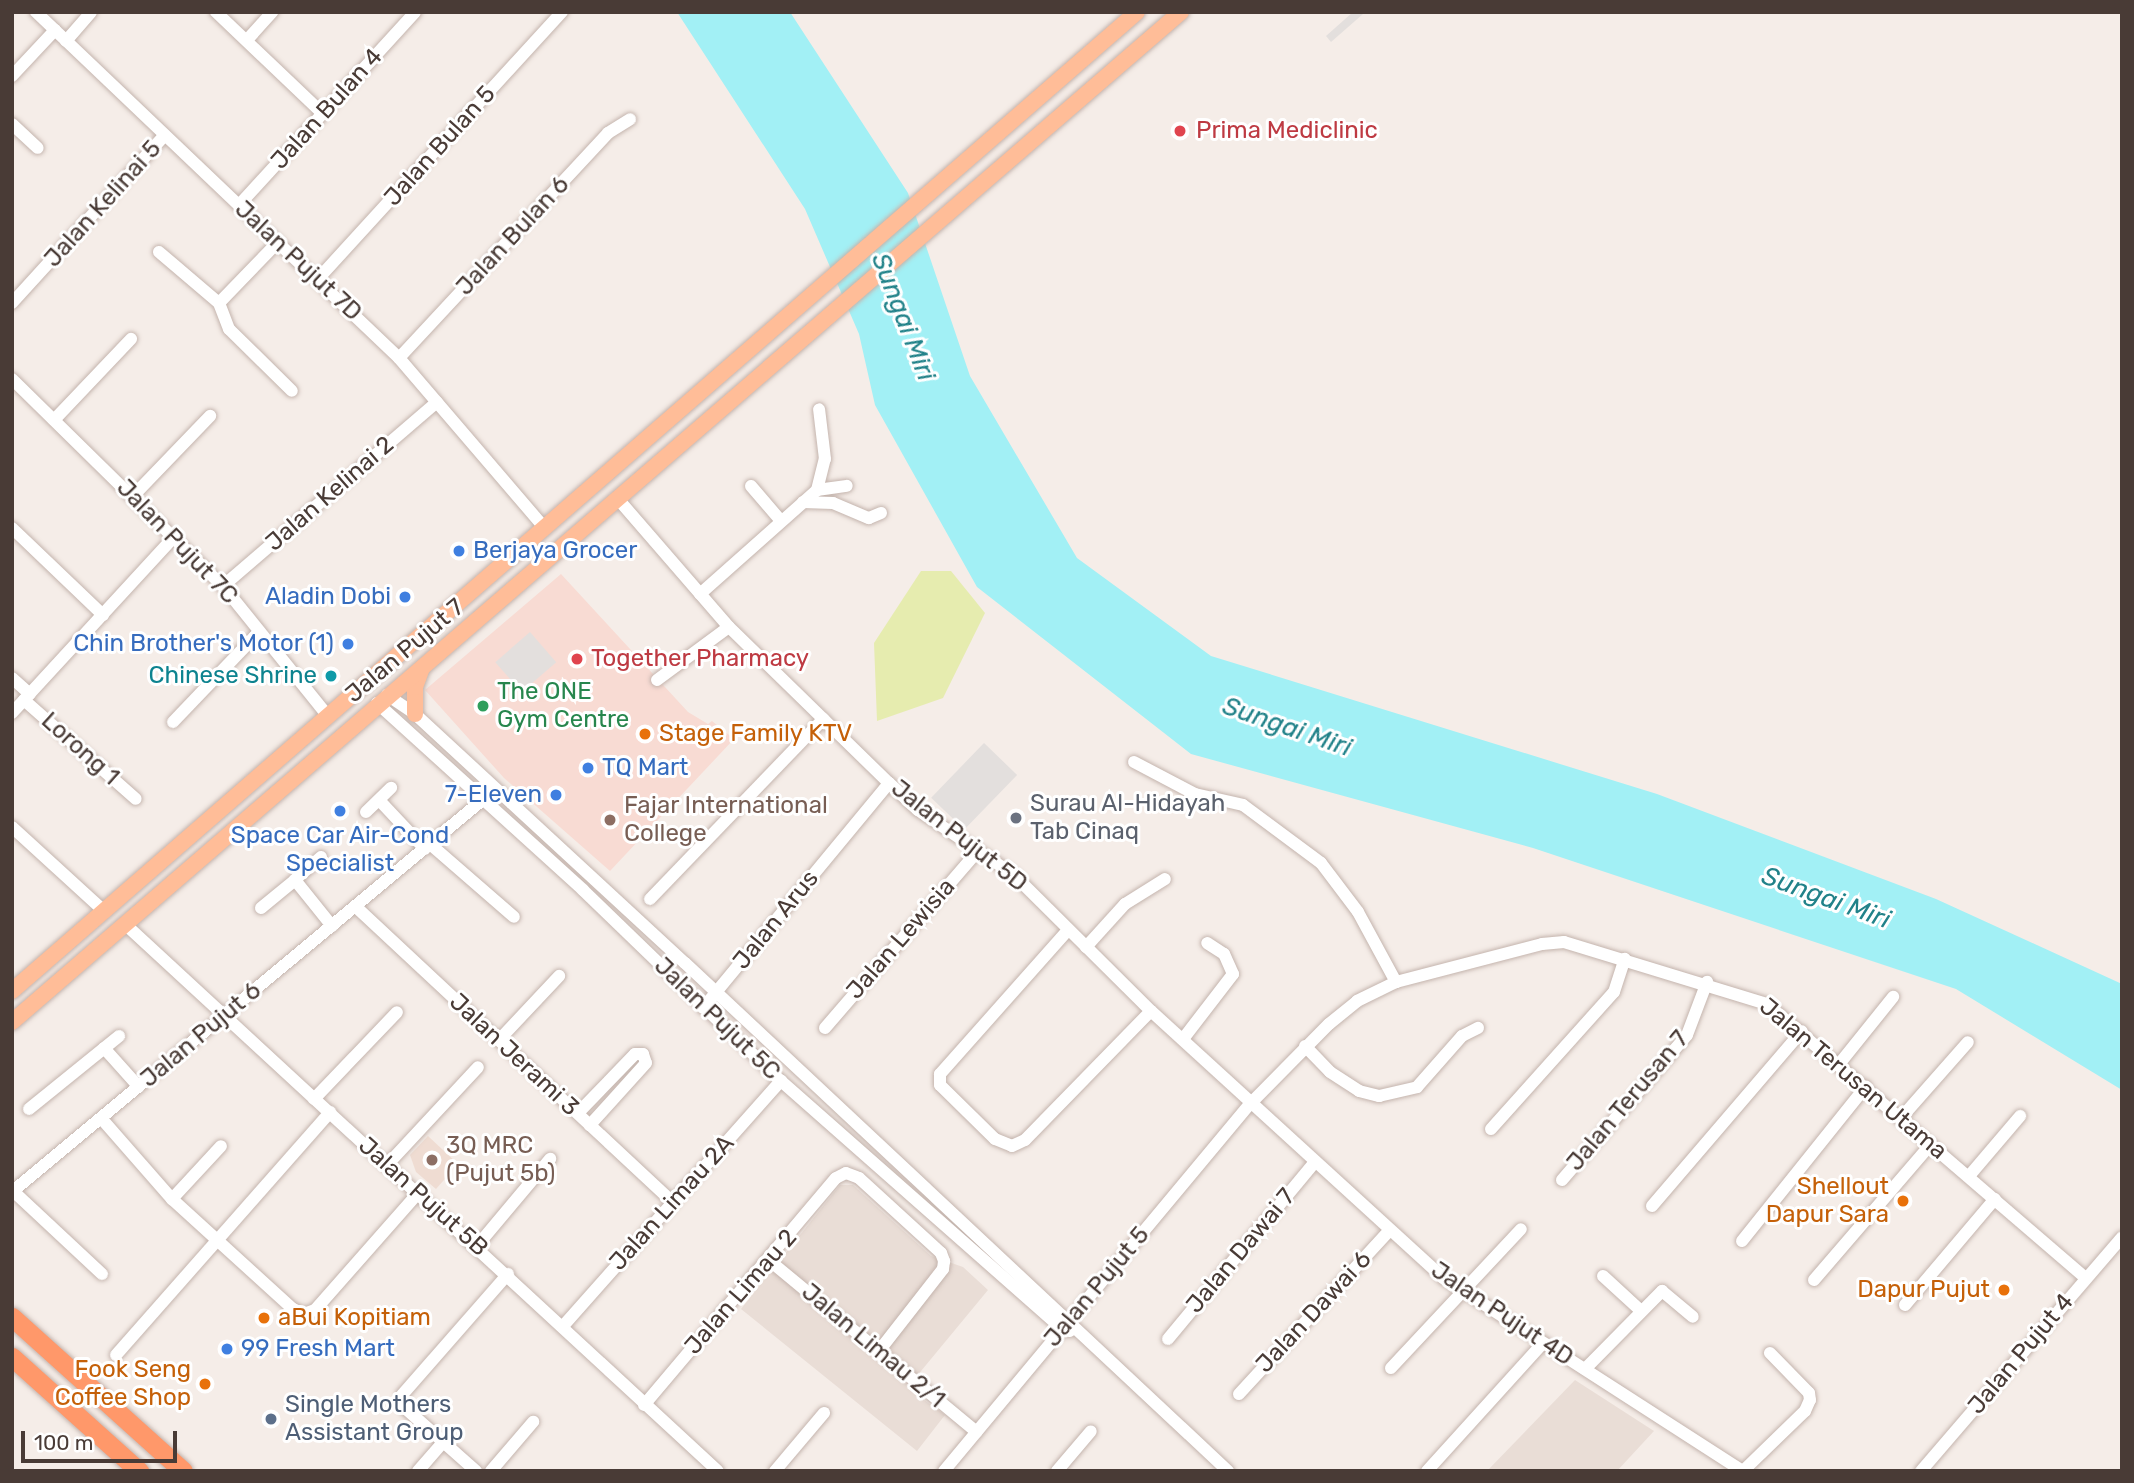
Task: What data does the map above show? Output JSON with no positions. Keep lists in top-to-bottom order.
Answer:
{
  "streets": {
    "main road": ["Jalan Pujut 7"],
    "street": [
      "Jalan Bulan 4",
      "Jalan Bulan 5",
      "Jalan Kelinai 5",
      "Jalan Bulan 6",
      "Jalan Pujut 7D",
      "Jalan Kelinai 2",
      "Jalan Pujut 7C",
      "Lorong 1",
      "Jalan Pujut 5D",
      "Jalan Arus",
      "Jalan Lewisia",
      "Jalan Pujut 5C",
      "Jalan Pujut 6",
      "Jalan Jerami 3",
      "Jalan Terusan Utama",
      "Jalan Terusan 7",
      "Jalan Pujut 5B",
      "Jalan Limau 2A",
      "Jalan Dawai 7",
      "Jalan Pujut 5",
      "Jalan Limau 2",
      "Jalan Dawai 6",
      "Jalan Pujut 4D",
      "Jalan Limau 2/1",
      "Jalan Pujut 4"
    ]
  },
  "crossings": [
    ["Jalan Bulan 4", "Jalan Pujut 7D"],
    ["Jalan Bulan 5", "Jalan Pujut 7D"],
    ["Jalan Kelinai 5", "Jalan Pujut 7D"],
    ["Jalan Bulan 6", "Jalan Pujut 7D"],
    ["Jalan Pujut 7D", "Jalan Kelinai 2"],
    ["Jalan Pujut 7D", "Jalan Pujut 7"],
    ["Jalan Kelinai 2", "Jalan Pujut 7C"],
    ["Jalan Pujut 7C", "Jalan Pujut 7"],
    ["Jalan Pujut 7", "Jalan Pujut 5D"],
    ["Jalan Pujut 7", "Jalan Pujut 5C"],
    ["Jalan Pujut 7", "Jalan Pujut 5B"],
    ["Jalan Pujut 5D", "Jalan Arus"],
    ["Jalan Pujut 5D", "Jalan Lewisia"],
    ["Jalan Pujut 5D", "Jalan Terusan Utama"],
    ["Jalan Pujut 5D", "Jalan Pujut 5"],
    ["Jalan Pujut 5D", "Jalan Pujut 4D"],
    ["Jalan Arus", "Jalan Pujut 5C"],
    ["Jalan Pujut 5C", "Jalan Pujut 6"],
    ["Jalan Pujut 5C", "Jalan Limau 2A"],
    ["Jalan Pujut 5C", "Jalan Pujut 5"],
    ["Jalan Pujut 6", "Jalan Jerami 3"],
    ["Jalan Pujut 6", "Jalan Pujut 5B"],
    ["Jalan Jerami 3", "Jalan Limau 2A"],
    ["Jalan Terusan Utama", "Jalan Terusan 7"],
    ["Jalan Terusan Utama", "Jalan Pujut 5"],
    ["Jalan Terusan Utama", "Jalan Pujut 4D"],
    ["Jalan Terusan Utama", "Jalan Pujut 4"],
    ["Jalan Pujut 5B", "Jalan Limau 2A"],
    ["Jalan Pujut 5B", "Jalan Limau 2"],
    ["Jalan Dawai 7", "Jalan Pujut 4D"],
    ["Jalan Pujut 5", "Jalan Pujut 4D"],
    ["Jalan Pujut 5", "Jalan Limau 2/1"],
    ["Jalan Limau 2", "Jalan Limau 2/1"],
    ["Jalan Dawai 6", "Jalan Pujut 4D"]
  ],
  "water": ["Sungai Miri"],
  "places": [
    "Prima Mediclinic",
    "Berjaya Grocer",
    "Aladin Dobi",
    "Chin Brother's Motor (1)",
    "Together Pharmacy",
    "Chinese Shrine",
    "The ONE Gym Centre",
    "Stage Family KTV",
    "TQ Mart",
    "7-Eleven",
    "Space Car Air-Cond Specialist",
    "Surau Al-Hidayah Tab Cinaq",
    "Fajar International College",
    "3Q MRC (Pujut 5b)",
    "Shellout Dapur Sara",
    "Dapur Pujut",
    "aBui Kopitiam",
    "99 Fresh Mart",
    "Fook Seng Coffee Shop",
    "Single Mothers Assistant Group"
  ],
  "scale_bar": "100 m"
}
